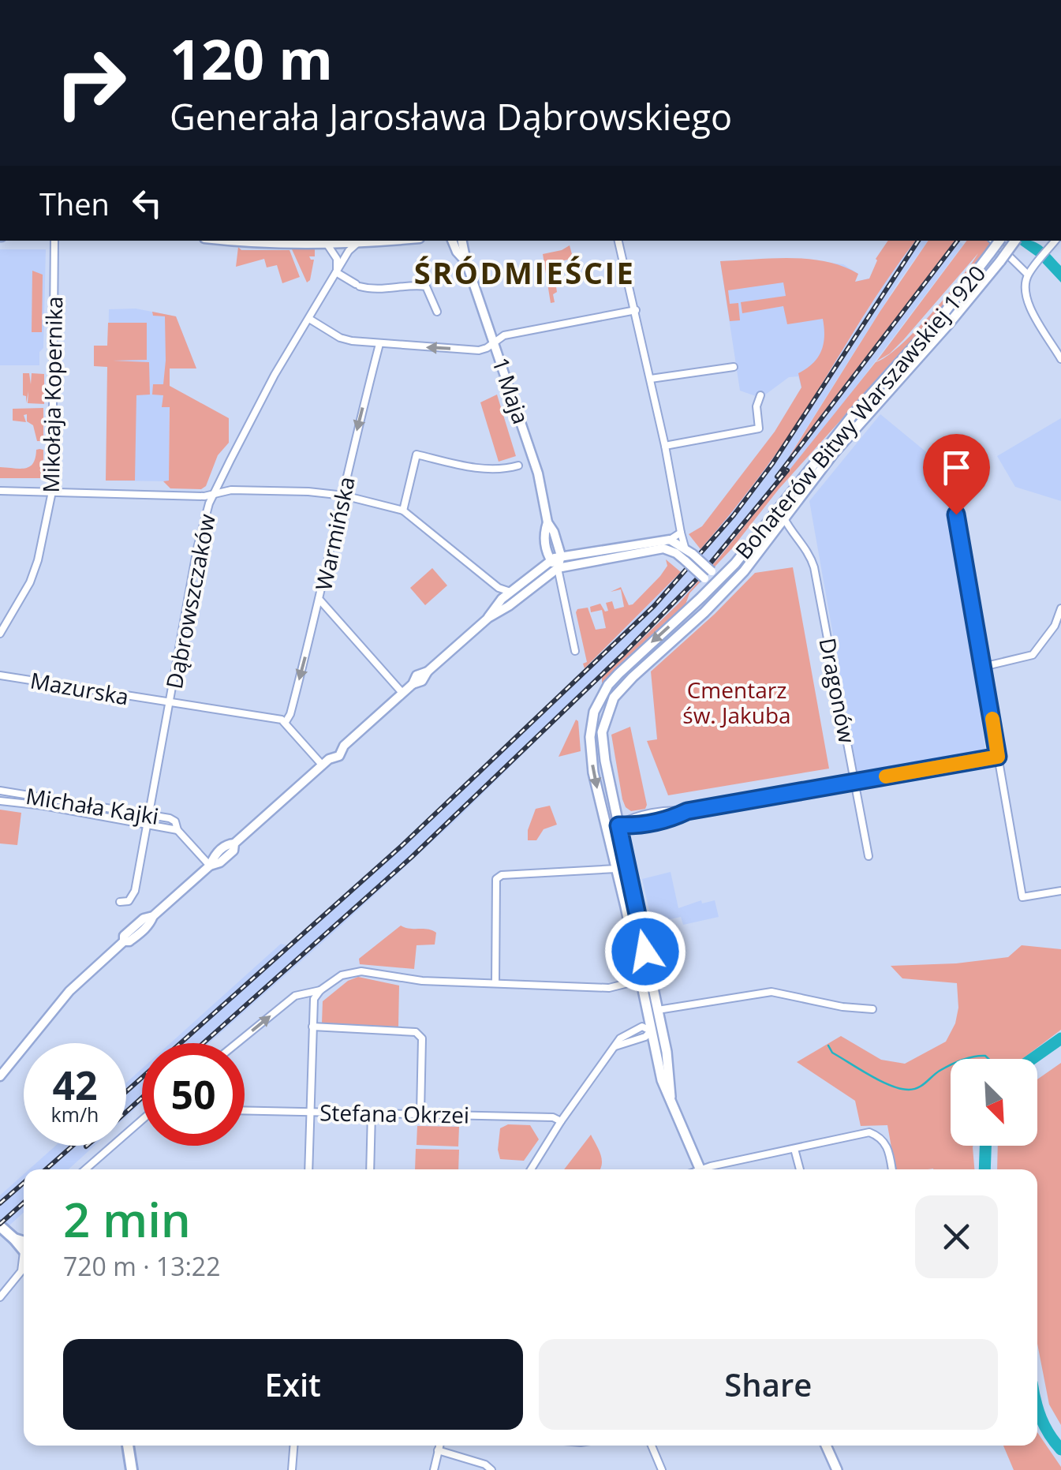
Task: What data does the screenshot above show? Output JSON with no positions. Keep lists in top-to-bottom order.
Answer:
{
  "streets": {
    "main road": ["Bohaterów Bitwy Warszawskiej 1920"],
    "street": [
      "1 Maja",
      "Mikołaja Kopernika",
      "Warmińska",
      "Dąbrowszczaków",
      "Mazurska",
      "Dragonów",
      "Michała Kajki",
      "Stefana Okrzei"
    ]
  },
  "crossings": [
    ["Bohaterów Bitwy Warszawskiej 1920", "Dragonów"],
    ["Warmińska", "Mazurska"],
    ["Dąbrowszczaków", "Mazurska"],
    ["Dąbrowszczaków", "Michała Kajki"]
  ],
  "one_way": ["Warmińska"],
  "districts": ["ŚRÓDMIEŚCIE"],
  "parks": ["Cmentarz św. Jakuba"],
  "north": "bottom right",
  "page": {
    "turn": ["120 m", "Generała Jarosława Dąbrowskiego"],
    "then": "Then",
    "speed": "42 km/h",
    "limit": "50",
    "heading": ["2 min", "720 m · 13:22"],
    "buttons": ["Exit", "Share"]
  }
}
